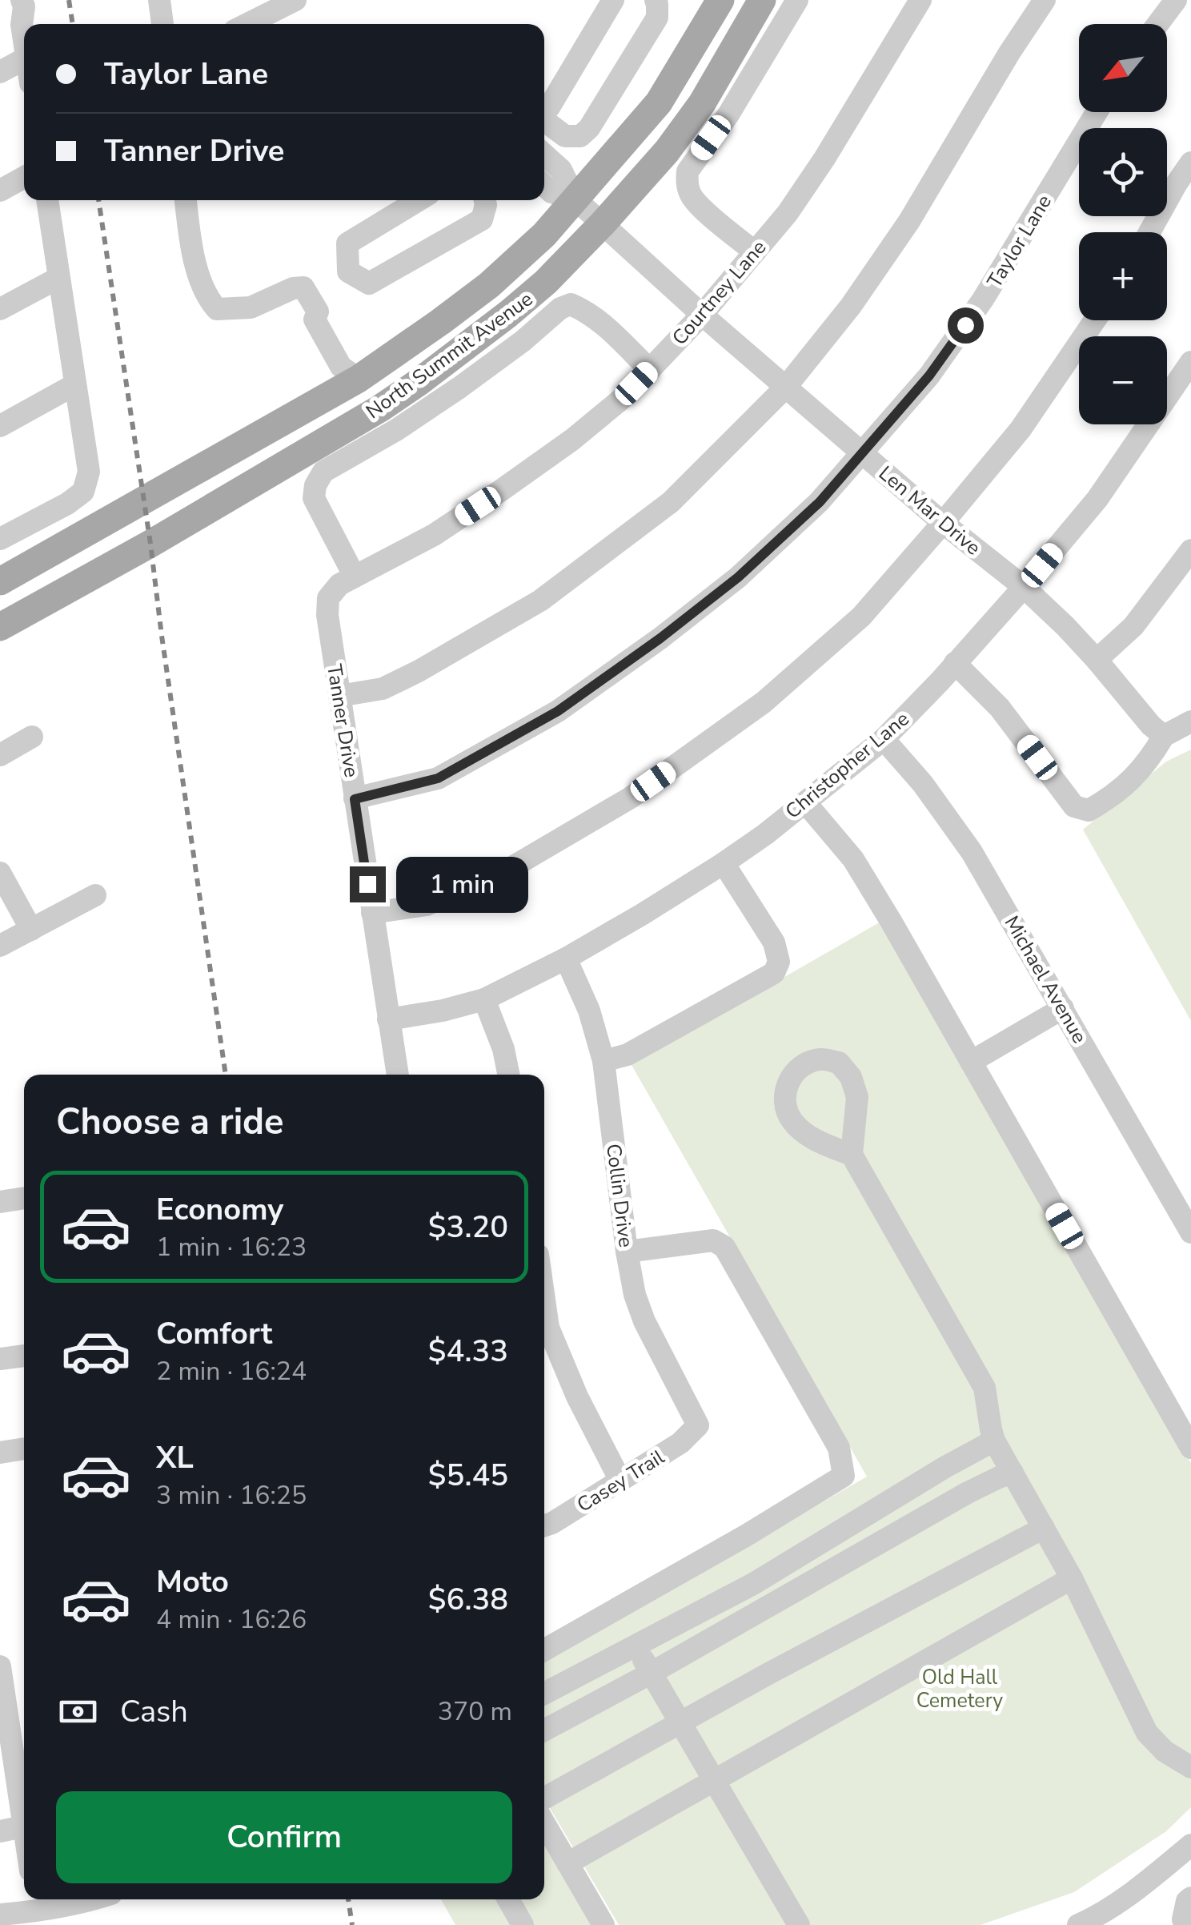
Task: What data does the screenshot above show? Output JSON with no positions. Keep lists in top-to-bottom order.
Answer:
{
  "streets": {
    "main road": ["North Summit Avenue"],
    "street": [
      "Taylor Lane",
      "Courtney Lane",
      "Len Mar Drive",
      "Tanner Drive",
      "Christopher Lane",
      "Michael Avenue",
      "Collin Drive",
      "Casey Trail"
    ]
  },
  "crossings": [
    ["Taylor Lane", "Len Mar Drive"],
    ["Taylor Lane", "Tanner Drive"],
    ["Courtney Lane", "Len Mar Drive"],
    ["Courtney Lane", "Tanner Drive"],
    ["North Summit Avenue", "Len Mar Drive"],
    ["Len Mar Drive", "Christopher Lane"],
    ["Tanner Drive", "Christopher Lane"],
    ["Christopher Lane", "Michael Avenue"],
    ["Christopher Lane", "Collin Drive"],
    ["Collin Drive", "Casey Trail"]
  ],
  "parks": ["Old Hall Cemetery"],
  "north": "bottom left",
  "page": {
    "map_buttons": ["+", "−"],
    "banner": ["Taylor Lane", "Tanner Drive"],
    "bubble": "1 min",
    "heading": "Choose a ride",
    "list": [
      {
        "name": "Economy",
        "note": "1 min · 16:23",
        "value": "$3.20"
      },
      {
        "name": "Comfort",
        "note": "2 min · 16:24",
        "value": "$4.33"
      },
      {
        "name": "XL",
        "note": "3 min · 16:25",
        "value": "$5.45"
      },
      {
        "name": "Moto",
        "note": "4 min · 16:26",
        "value": "$6.38"
      }
    ],
    "pay": ["Cash", "370 m"],
    "buttons": "Confirm"
  }
}
